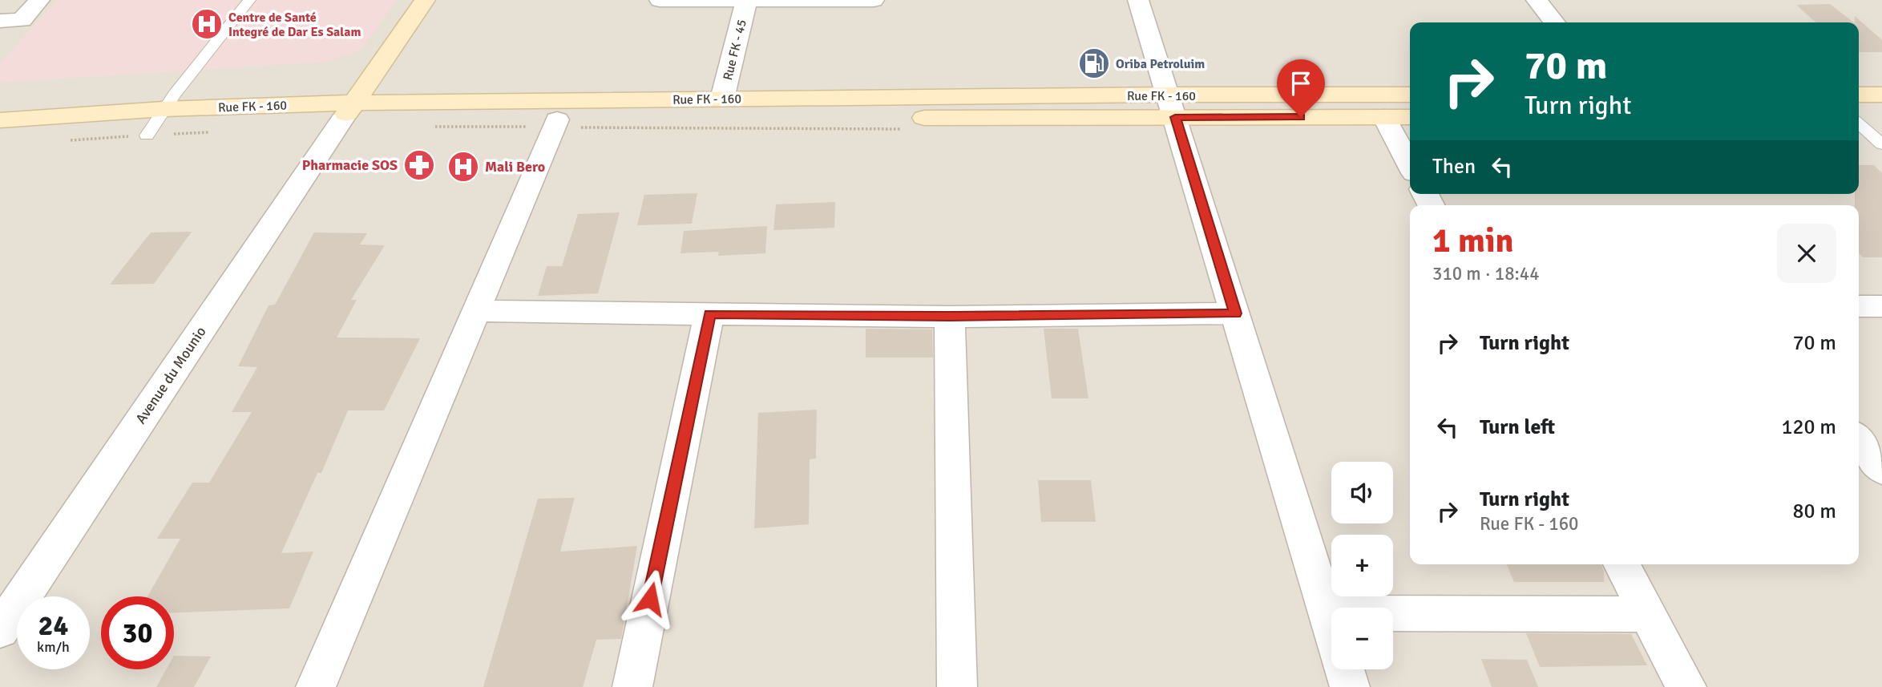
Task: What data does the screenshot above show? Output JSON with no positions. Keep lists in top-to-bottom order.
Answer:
{
  "streets": {
    "main road": ["Rue FK - 160"],
    "street": ["Rue FK - 45", "Avenue du Mounio"]
  },
  "crossings": [
    ["Rue FK - 45", "Rue FK - 160"],
    ["Rue FK - 160", "Avenue du Mounio"]
  ],
  "places": {
    "hospital": ["Centre de Santé Integré de Dar Es Salam", "Mali Bero"],
    "fuel station": ["Oriba Petroluim"],
    "pharmacy": ["Pharmacie SOS"]
  },
  "page": {
    "turn": ["70 m", "Turn right"],
    "then": "Then",
    "heading": ["1 min", "310 m · 18:44"],
    "list": [
      {
        "name": "Turn right",
        "value": "70 m"
      },
      {
        "name": "Turn left",
        "value": "120 m"
      },
      {
        "name": "Turn right",
        "note": "Rue FK - 160",
        "value": "80 m"
      }
    ],
    "map_buttons": ["+", "−"],
    "speed": "24 km/h",
    "limit": "30"
  }
}
